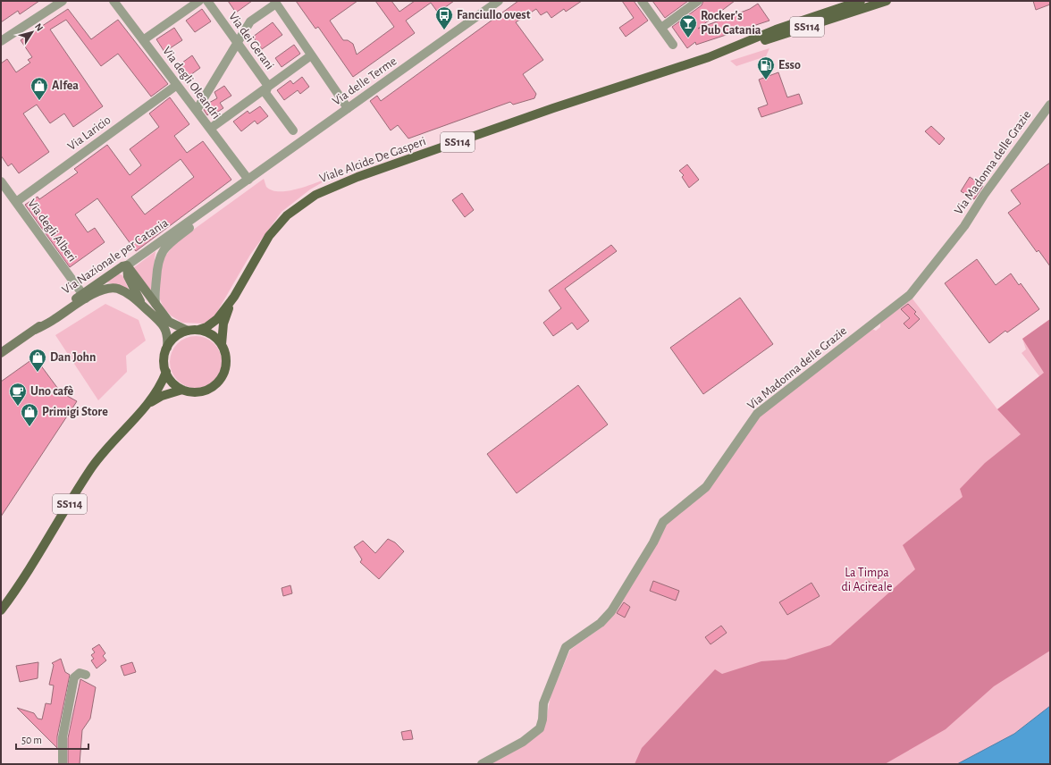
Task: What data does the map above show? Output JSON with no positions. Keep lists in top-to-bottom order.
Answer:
{
  "streets": {
    "main road": ["SS114", "Viale Alcide De Gasperi", "Via Nazionale per Catania"],
    "street": [
      "Via dei Gerani",
      "Via delle Terme",
      "Via degli Oleandri",
      "Via Laricio",
      "Via Madonna delle Grazie",
      "Via degli Alberi"
    ]
  },
  "crossings": [
    ["Via delle Terme", "Via degli Oleandri"],
    ["Via delle Terme", "Via Nazionale per Catania"],
    ["Via degli Oleandri", "Via Laricio"],
    ["Via degli Oleandri", "Via Nazionale per Catania"],
    ["Via Laricio", "Via degli Alberi"],
    ["Via degli Alberi", "Via Nazionale per Catania"]
  ],
  "parks": ["La Timpa di Acireale"],
  "places": {
    "bus stop": ["Fanciullo ovest"],
    "bar": ["Rocker's Pub Catania"],
    "fuel station": ["Esso"],
    "shop": ["Alfea", "Dan John", "Primigi Store"],
    "cafe": ["Uno cafè"]
  },
  "scale_bar": "50 m",
  "north": "top right"
}
